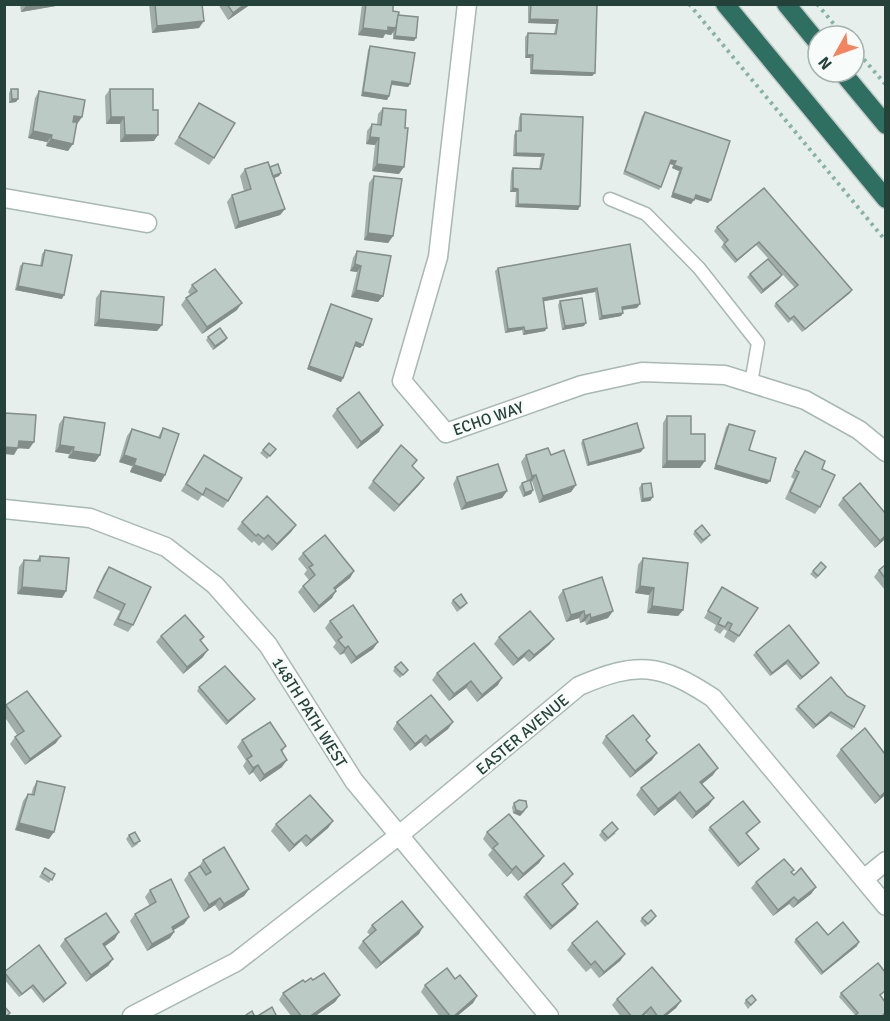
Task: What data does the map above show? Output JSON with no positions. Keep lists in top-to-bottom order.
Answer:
{
  "streets": {
    "street": ["ECHO WAY", "148TH PATH WEST", "EASTER AVENUE"]
  },
  "crossings": [
    ["148TH PATH WEST", "EASTER AVENUE"]
  ],
  "north": "bottom left"
}
